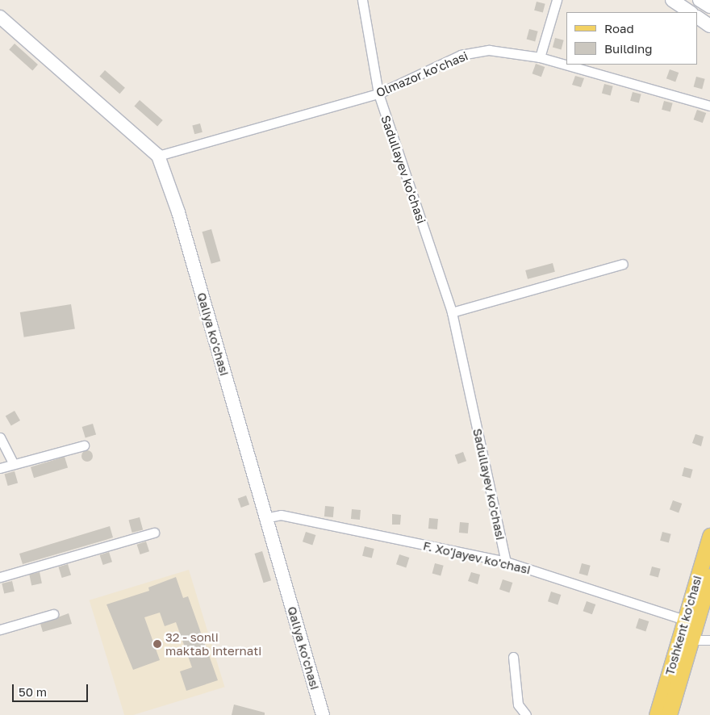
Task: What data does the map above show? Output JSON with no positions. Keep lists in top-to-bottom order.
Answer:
{
  "streets": {
    "main road": ["Qaliya ko'chasi", "Toshkent ko'chasi"],
    "street": ["Olmazor ko'chasi", "Sadullayev ko'chasi", "F. Xo'jayev ko'chasi"]
  },
  "crossings": [
    ["Olmazor ko'chasi", "Sadullayev ko'chasi"],
    ["Olmazor ko'chasi", "Qaliya ko'chasi"],
    ["Sadullayev ko'chasi", "F. Xo'jayev ko'chasi"],
    ["Qaliya ko'chasi", "F. Xo'jayev ko'chasi"],
    ["F. Xo'jayev ko'chasi", "Toshkent ko'chasi"]
  ],
  "places": ["32 - sonli maktab internati"],
  "legend": ["Road", "Building"],
  "scale_bar": "50 m"
}
